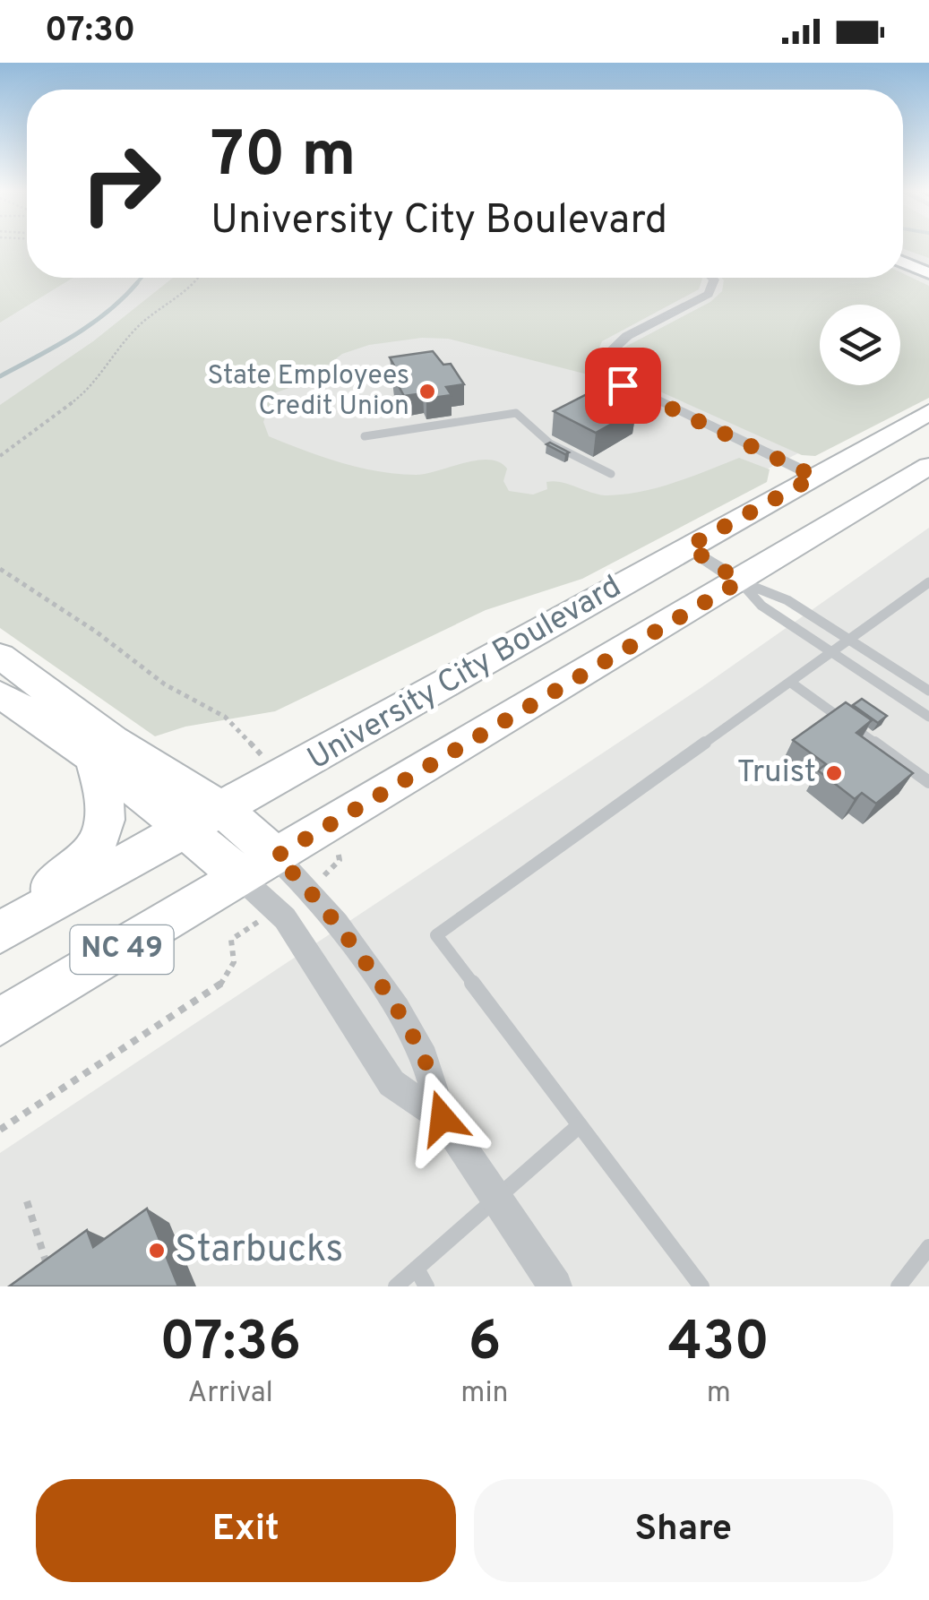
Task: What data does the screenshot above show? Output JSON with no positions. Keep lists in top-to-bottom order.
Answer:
{
  "streets": {
    "main road": ["University City Boulevard", "NC 49"]
  },
  "places": ["State Employees Credit Union", "Truist", "Starbucks"],
  "page": {
    "status": "07:30",
    "turn": ["70 m", "University City Boulevard"],
    "eta": [
      "07:36",
      "Arrival",
      "6",
      "min",
      "430",
      "m"
    ],
    "buttons": ["Exit", "Share"]
  }
}
